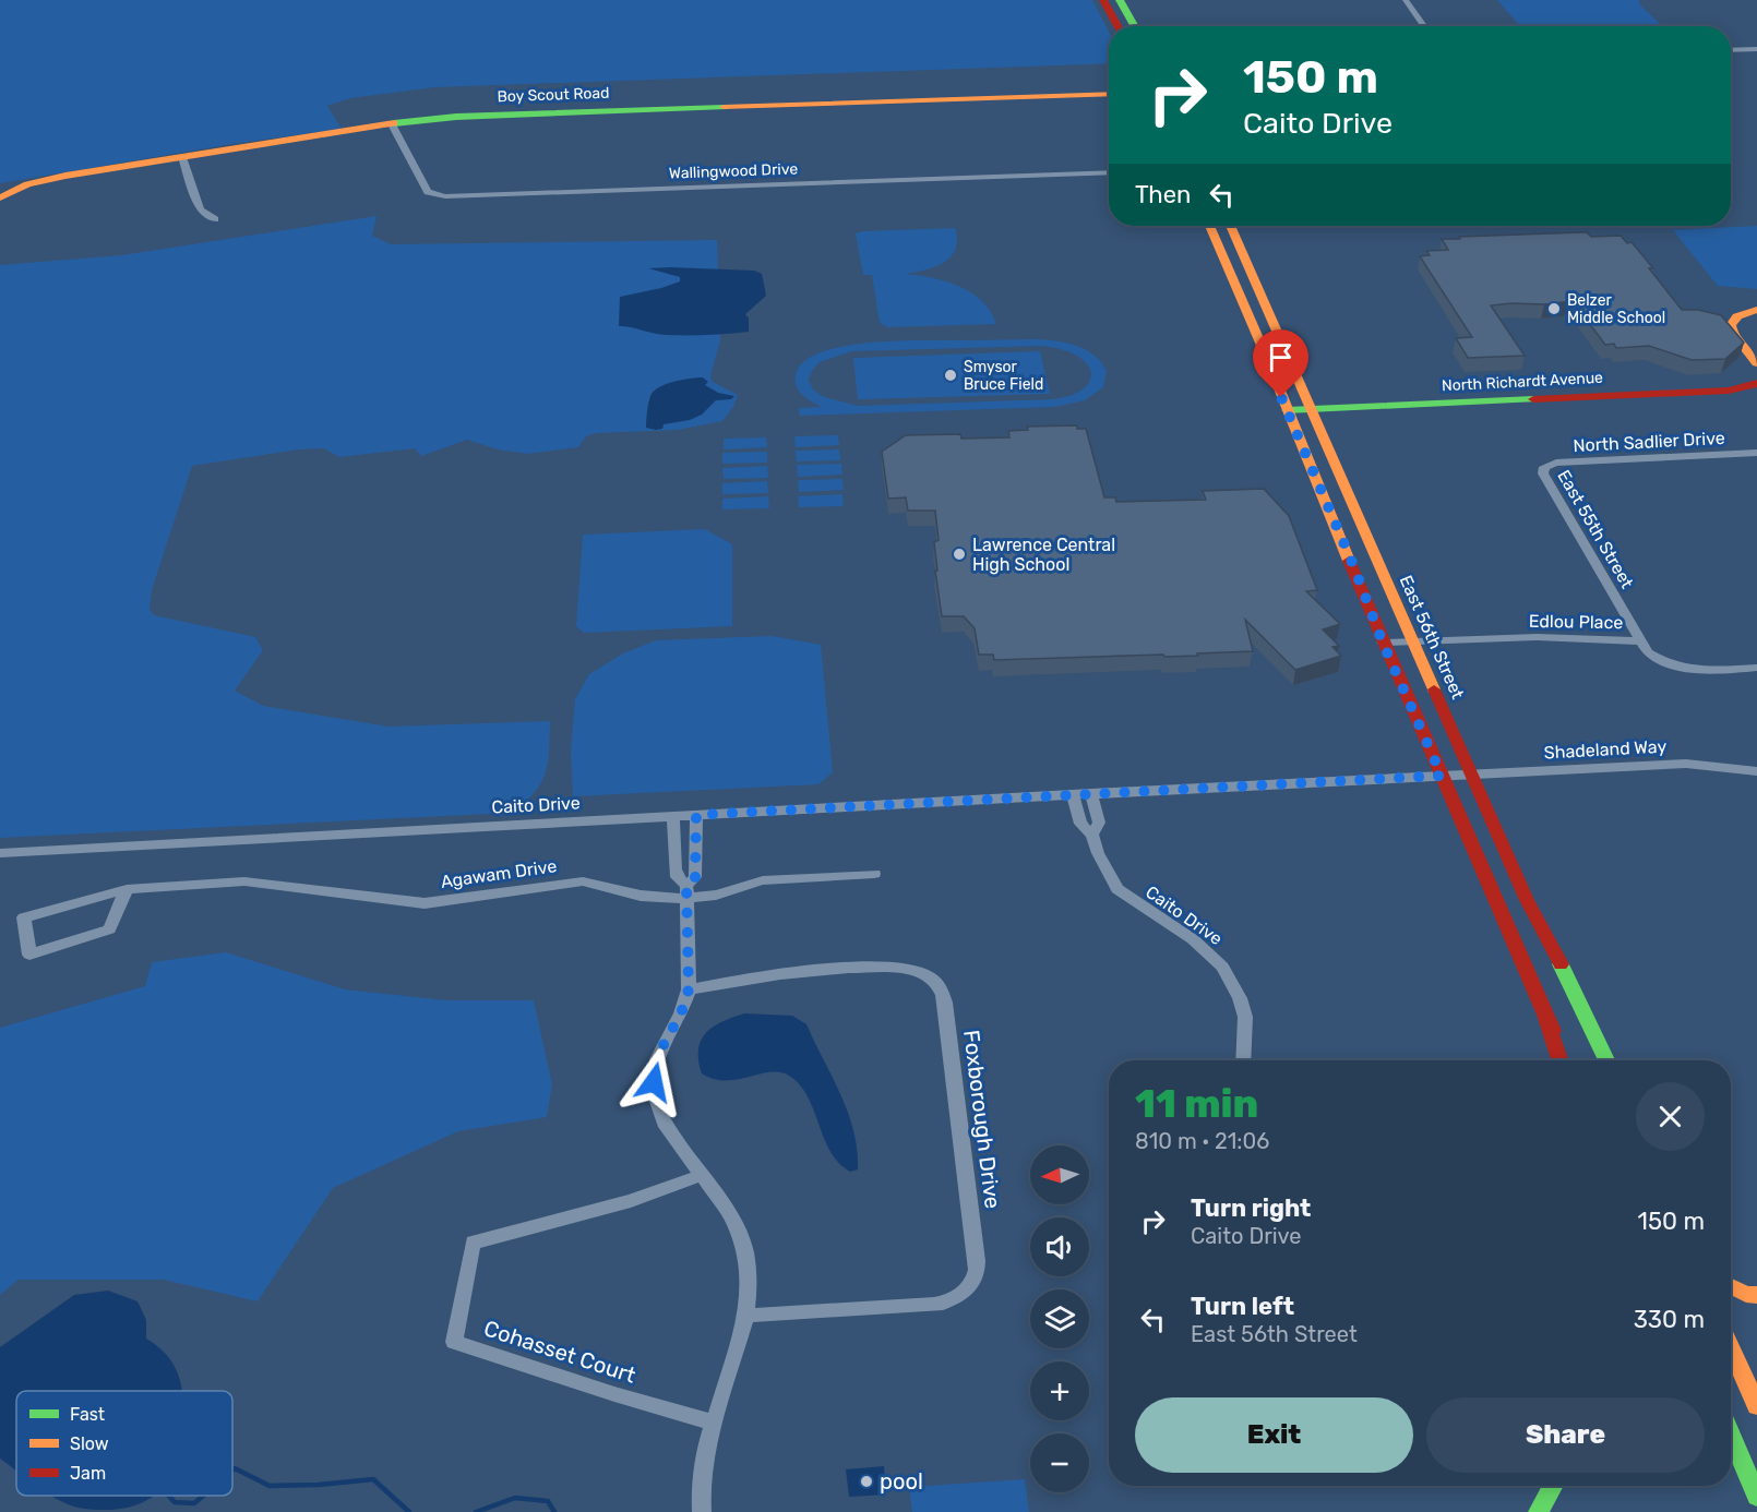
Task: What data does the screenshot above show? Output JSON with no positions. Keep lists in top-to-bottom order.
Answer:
{
  "streets": {
    "main road": ["Boy Scout Road", "North Richardt Avenue", "East 56th Street"],
    "street": [
      "Wallingwood Drive",
      "North Sadlier Drive",
      "East 55th Street",
      "Edlou Place",
      "Shadeland Way",
      "Caito Drive",
      "Agawam Drive",
      "Foxborough Drive",
      "Cohasset Court"
    ]
  },
  "crossings": [
    ["Boy Scout Road", "Wallingwood Drive"],
    ["North Richardt Avenue", "East 56th Street"],
    ["North Sadlier Drive", "East 55th Street"],
    ["East 55th Street", "Edlou Place"],
    ["Edlou Place", "East 56th Street"],
    ["East 56th Street", "Shadeland Way"],
    ["Shadeland Way", "Caito Drive"]
  ],
  "places": [
    "Belzer Middle School",
    "Smysor Bruce Field",
    "Lawrence Central High School",
    "pool"
  ],
  "legend": ["Fast", "Slow", "Jam"],
  "north": "left",
  "page": {
    "turn": ["150 m", "Caito Drive"],
    "then": "Then",
    "heading": ["11 min", "810 m · 21:06"],
    "map_buttons": ["+", "−"],
    "list": [
      {
        "name": "Turn right",
        "note": "Caito Drive",
        "value": "150 m"
      },
      {
        "name": "Turn left",
        "note": "East 56th Street",
        "value": "330 m"
      }
    ],
    "buttons": ["Exit", "Share"]
  }
}
